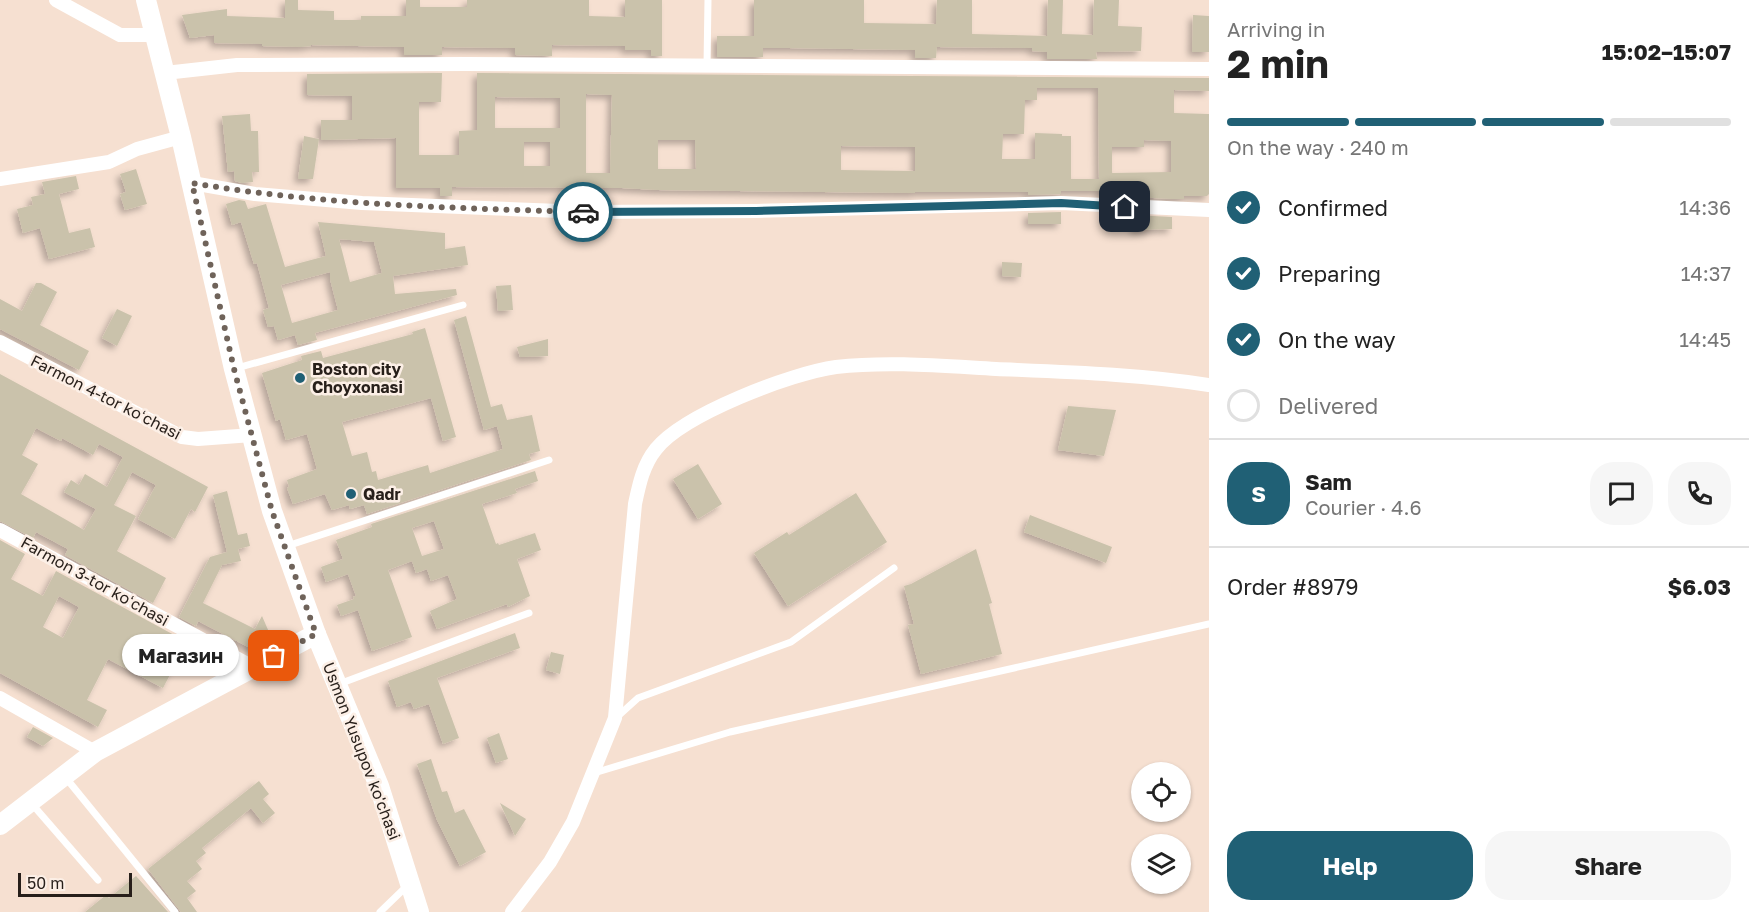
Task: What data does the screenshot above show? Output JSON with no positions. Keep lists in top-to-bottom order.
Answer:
{
  "streets": {
    "main road": ["Usmon Yusupov ko'chasi"],
    "street": ["Farmon 4-tor koʻchasi", "Farmon 3-tor koʻchasi"]
  },
  "crossings": [
    ["Farmon 4-tor koʻchasi", "Usmon Yusupov ko'chasi"]
  ],
  "places": ["Boston city Choyxonasi", "Qadr", "Магазин"],
  "scale_bar": "50 m",
  "page": {
    "heading": ["2 min", "Arriving in", "15:02–15:07"],
    "panel": [
      "Sam",
      "Courier · 4.6",
      "Order #8979",
      "$6.03"
    ],
    "bar": "On the way · 240 m",
    "list": [
      ["Confirmed", "14:36"],
      ["Preparing", "14:37"],
      ["On the way", "14:45"],
      "Delivered"
    ],
    "round": "S",
    "bubble": "Магазин",
    "buttons": ["Help", "Share"],
    "scale": "50 m"
  }
}
